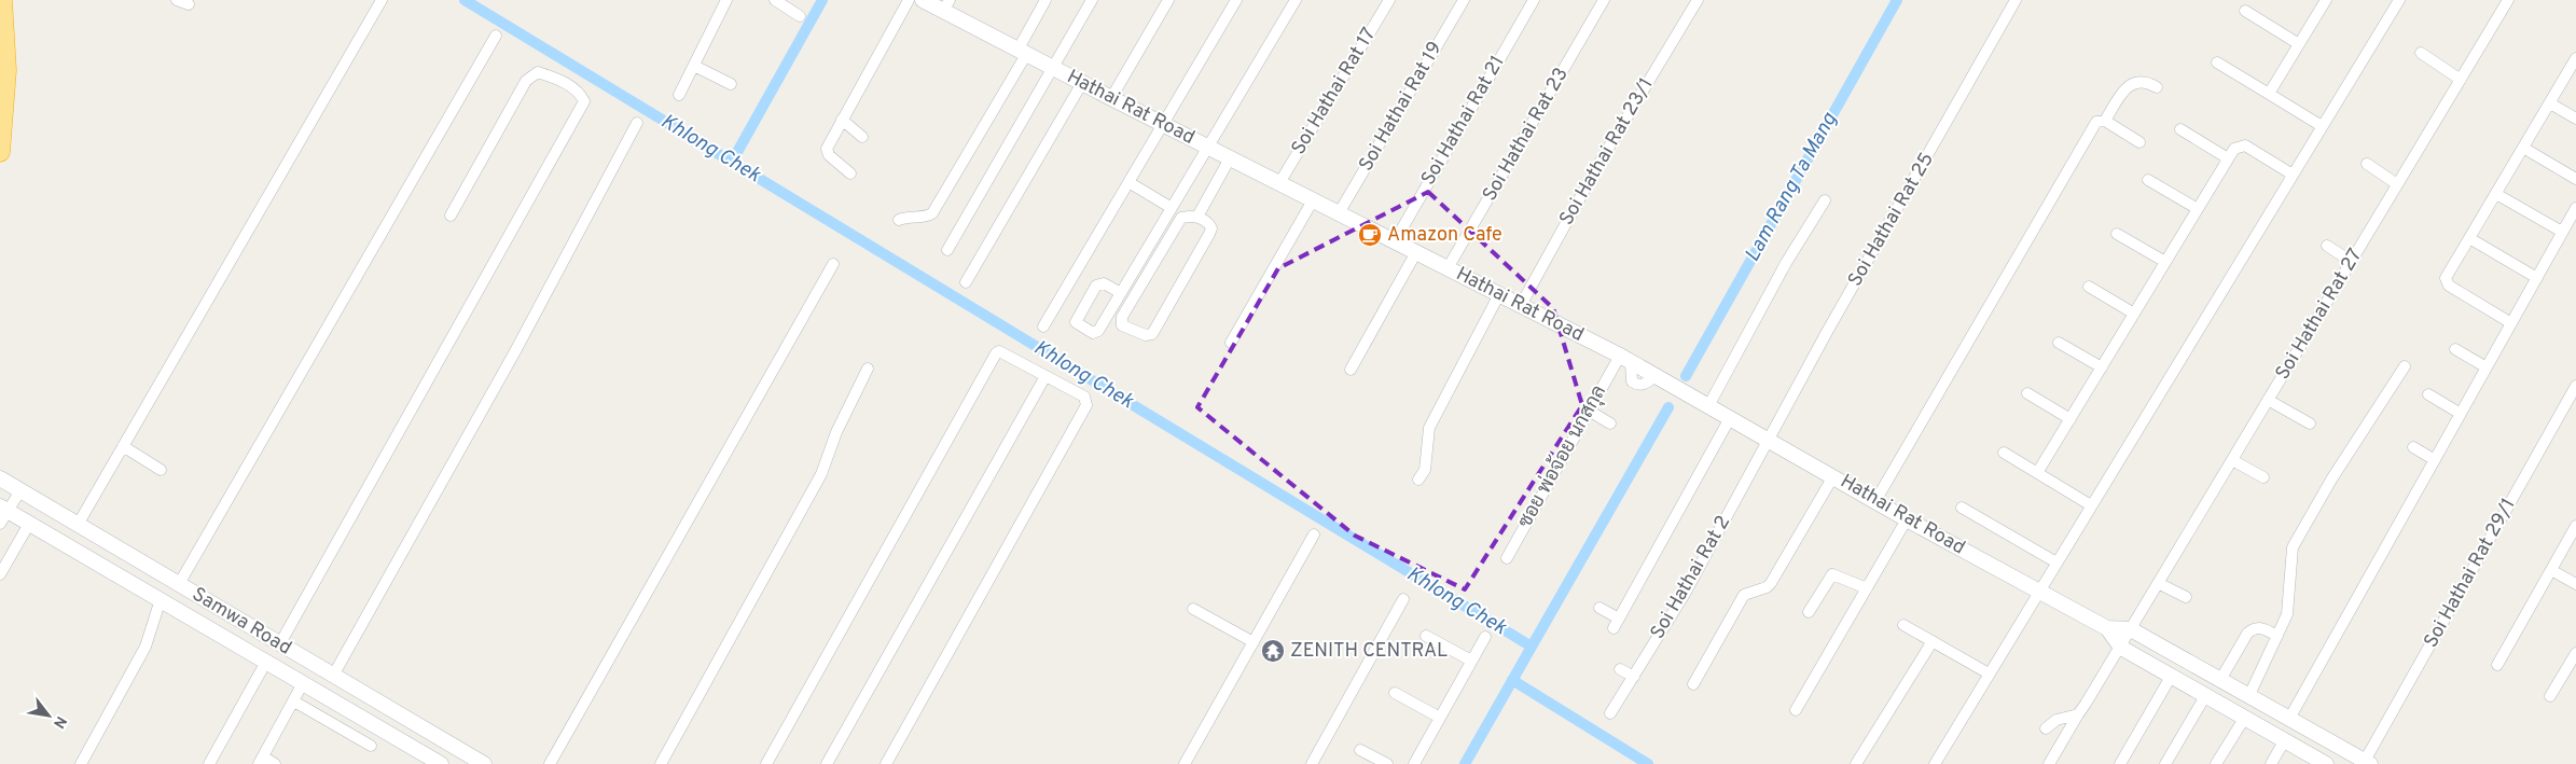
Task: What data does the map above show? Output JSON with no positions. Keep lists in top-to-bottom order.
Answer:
{
  "streets": {
    "main road": ["Hathai Rat Road", "Samwa Road"],
    "street": [
      "Soi Hathai Rat 17",
      "Soi Hathai Rat 19",
      "Soi Hathai Rat 21",
      "Soi Hathai Rat 23",
      "Soi Hathai Rat 23/1",
      "Soi Hathai Rat 25",
      "Soi Hathai Rat 27",
      "ซอย พ่อจ้อย นกสกุล",
      "Soi Hathai Rat 29/1",
      "Soi Hathai Rat 2"
    ]
  },
  "crossings": [
    ["Soi Hathai Rat 17", "Hathai Rat Road"],
    ["Soi Hathai Rat 19", "Hathai Rat Road"],
    ["Hathai Rat Road", "Soi Hathai Rat 21"],
    ["Hathai Rat Road", "Soi Hathai Rat 23"],
    ["Hathai Rat Road", "Soi Hathai Rat 23/1"],
    ["Hathai Rat Road", "Soi Hathai Rat 25"],
    ["Hathai Rat Road", "Soi Hathai Rat 27"],
    ["Hathai Rat Road", "ซอย พ่อจ้อย นกสกุล"],
    ["Hathai Rat Road", "Soi Hathai Rat 29/1"],
    ["Hathai Rat Road", "Soi Hathai Rat 2"],
    ["Soi Hathai Rat 25", "Soi Hathai Rat 2"]
  ],
  "water": ["Khlong Chek", "Lam Rang Ta Mang"],
  "places": {
    "cafe": ["Amazon Cafe"],
    "temple": ["ZENITH CENTRAL"]
  },
  "north": "bottom right"
}
